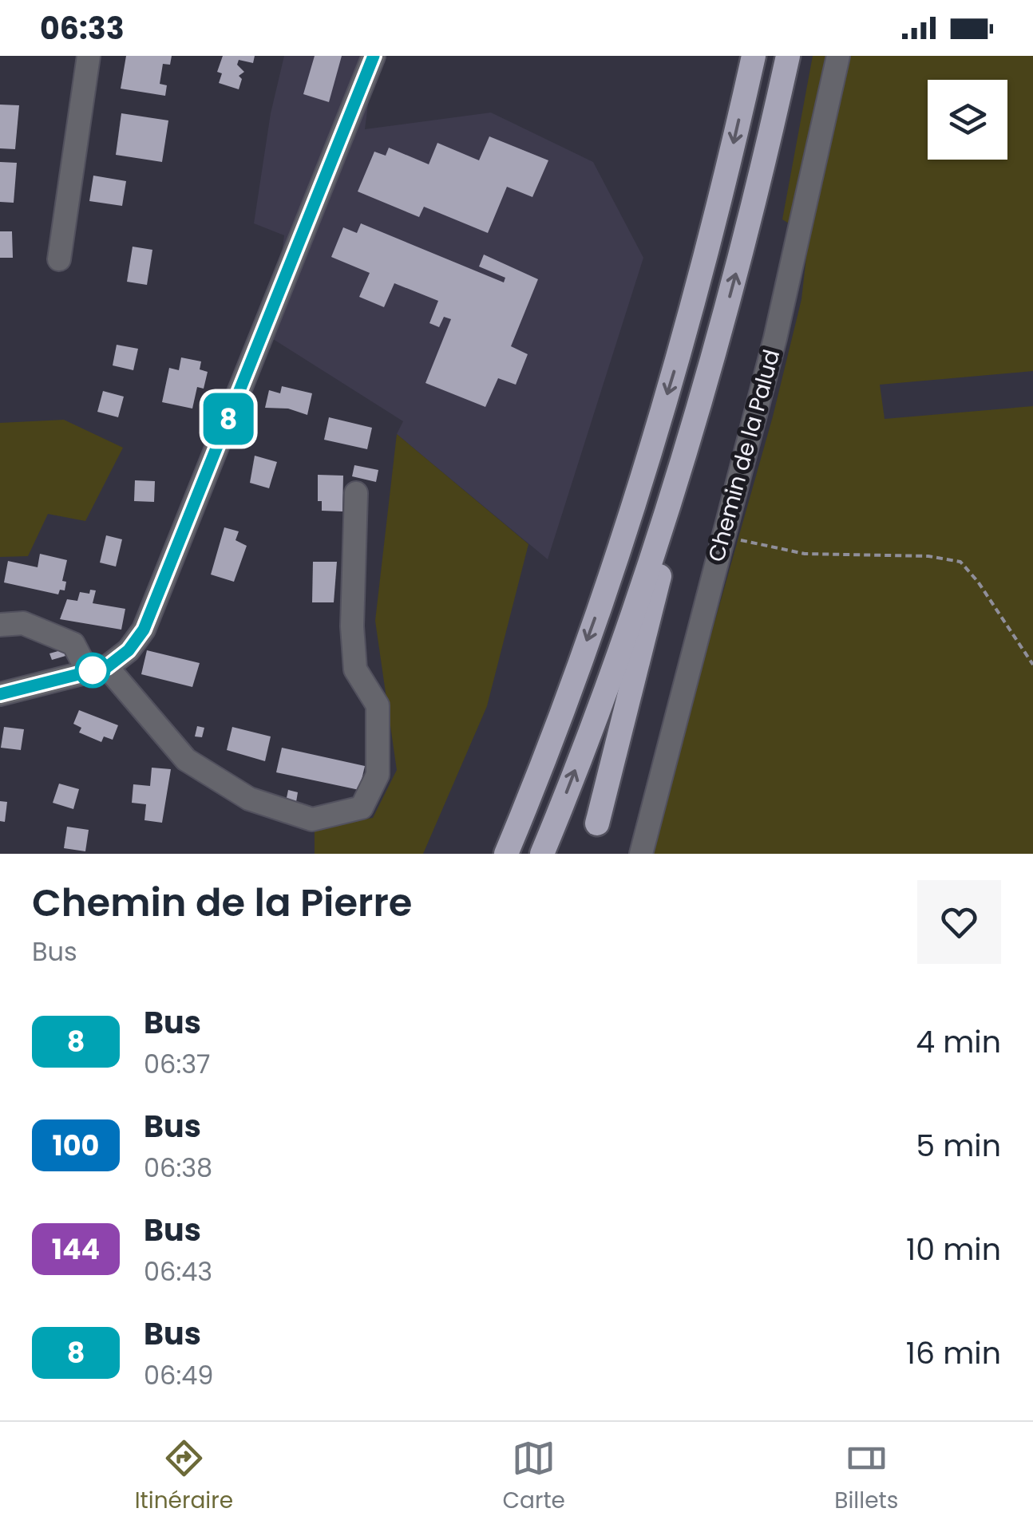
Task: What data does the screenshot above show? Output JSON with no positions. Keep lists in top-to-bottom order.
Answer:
{
  "streets": {
    "street": ["Chemin de la Palud"]
  },
  "lines": ["bus line 8"],
  "page": {
    "status": "06:33",
    "on_map": "8",
    "heading": ["Chemin de la Pierre", "Bus"],
    "list": [
      {
        "mark": "8",
        "name": "Bus",
        "note": "06:37",
        "value": "4 min"
      },
      {
        "mark": "100",
        "name": "Bus",
        "note": "06:38",
        "value": "5 min"
      },
      {
        "mark": "144",
        "name": "Bus",
        "note": "06:43",
        "value": "10 min"
      },
      {
        "mark": "8",
        "name": "Bus",
        "note": "06:49",
        "value": "16 min"
      }
    ],
    "tabs": ["Itinéraire", "Carte", "Billets"]
  }
}
